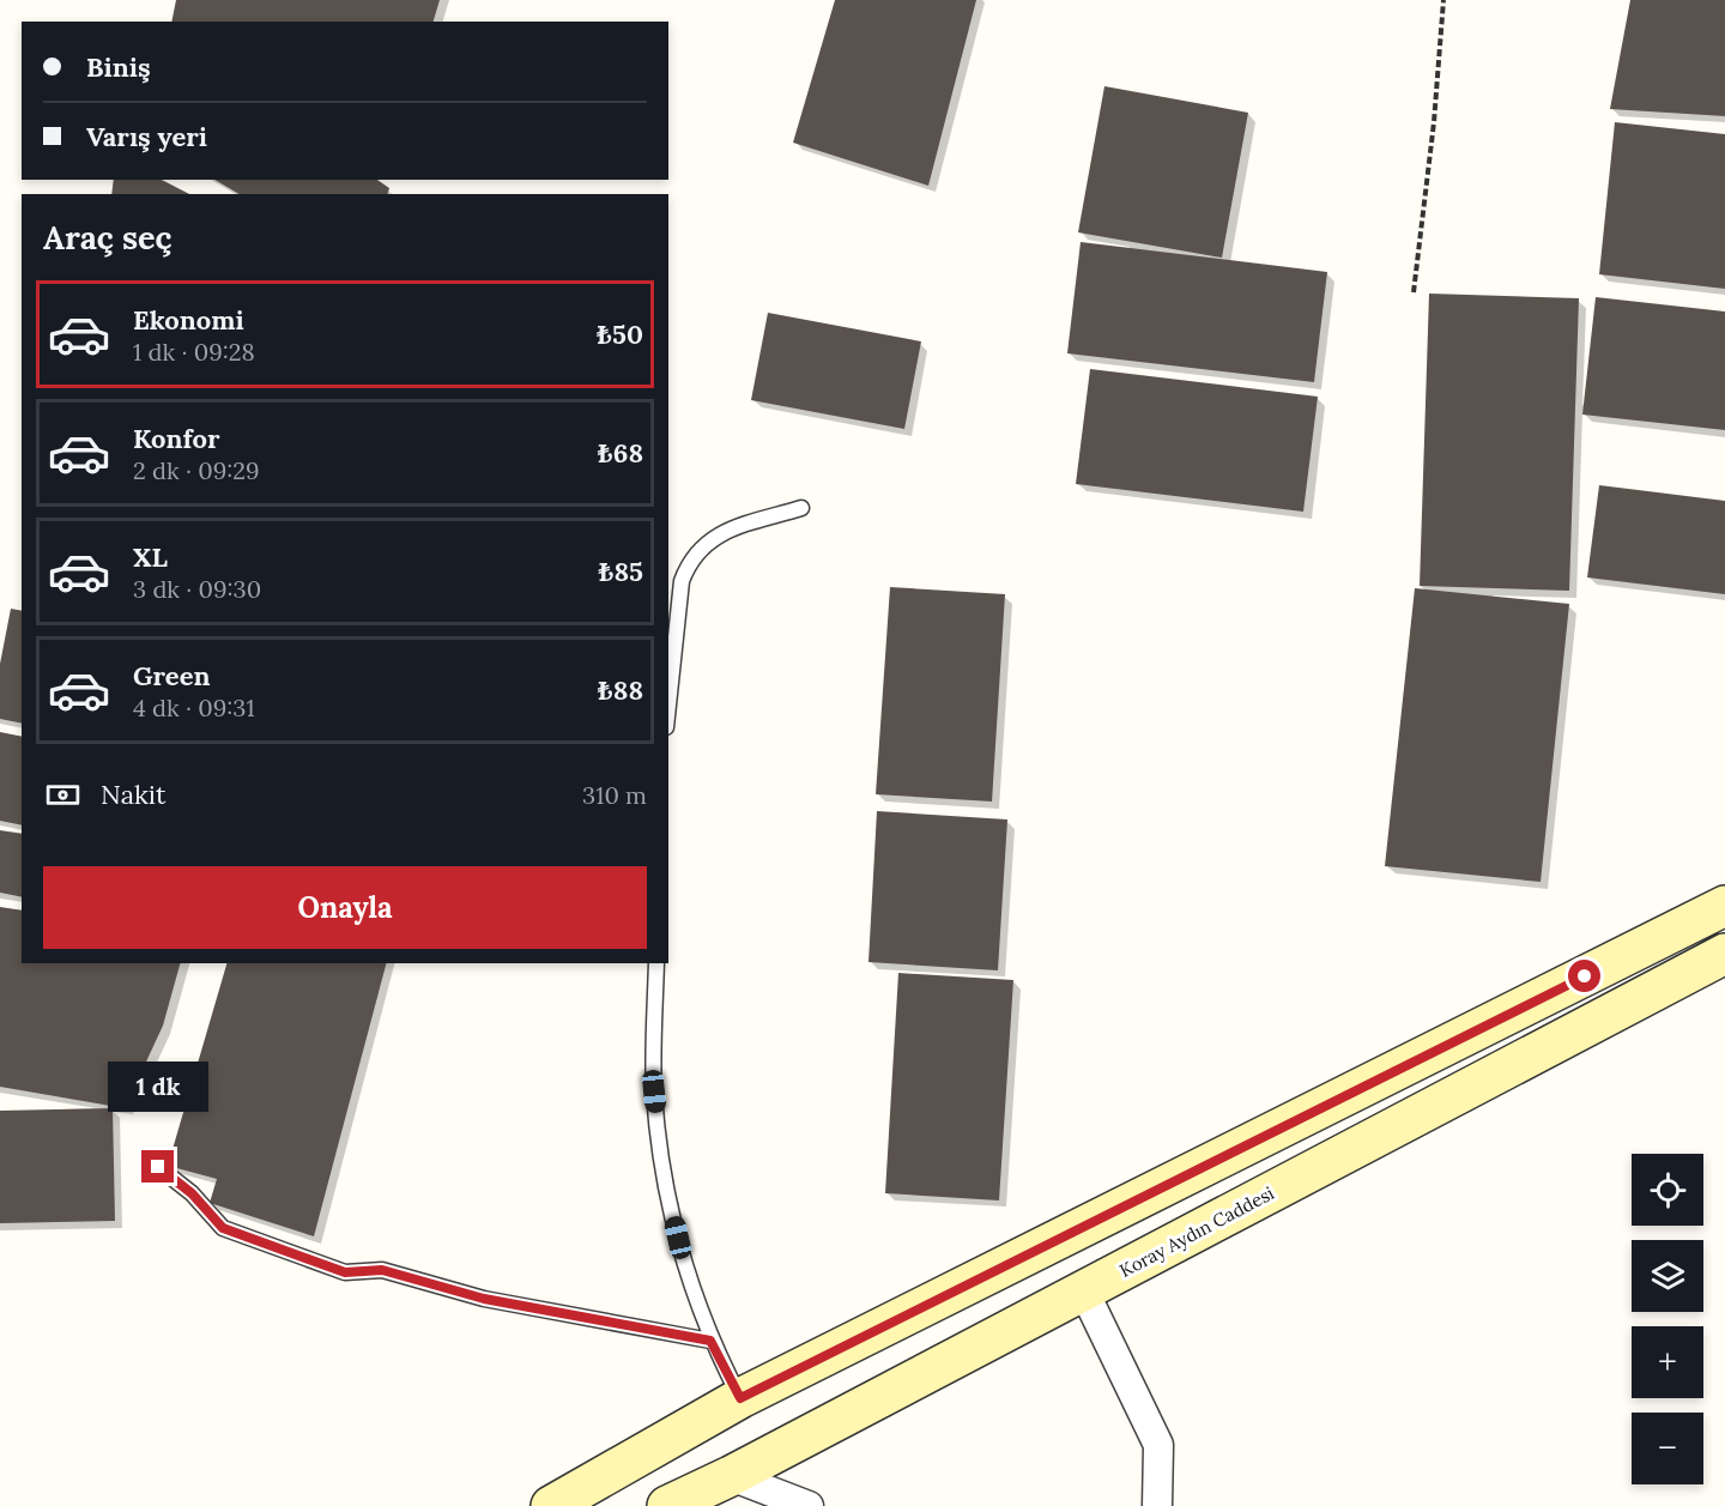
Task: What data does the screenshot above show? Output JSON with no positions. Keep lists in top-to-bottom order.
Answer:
{
  "streets": {
    "main road": ["Koray Aydın Caddesi"]
  },
  "page": {
    "banner": ["Biniş", "Varış yeri"],
    "heading": "Araç seç",
    "list": [
      {
        "name": "Ekonomi",
        "note": "1 dk · 09:28",
        "value": "₺50"
      },
      {
        "name": "Konfor",
        "note": "2 dk · 09:29",
        "value": "₺68"
      },
      {
        "name": "XL",
        "note": "3 dk · 09:30",
        "value": "₺85"
      },
      {
        "name": "Green",
        "note": "4 dk · 09:31",
        "value": "₺88"
      }
    ],
    "pay": ["Nakit", "310 m"],
    "buttons": "Onayla",
    "bubble": "1 dk",
    "map_buttons": ["+", "−"]
  }
}
